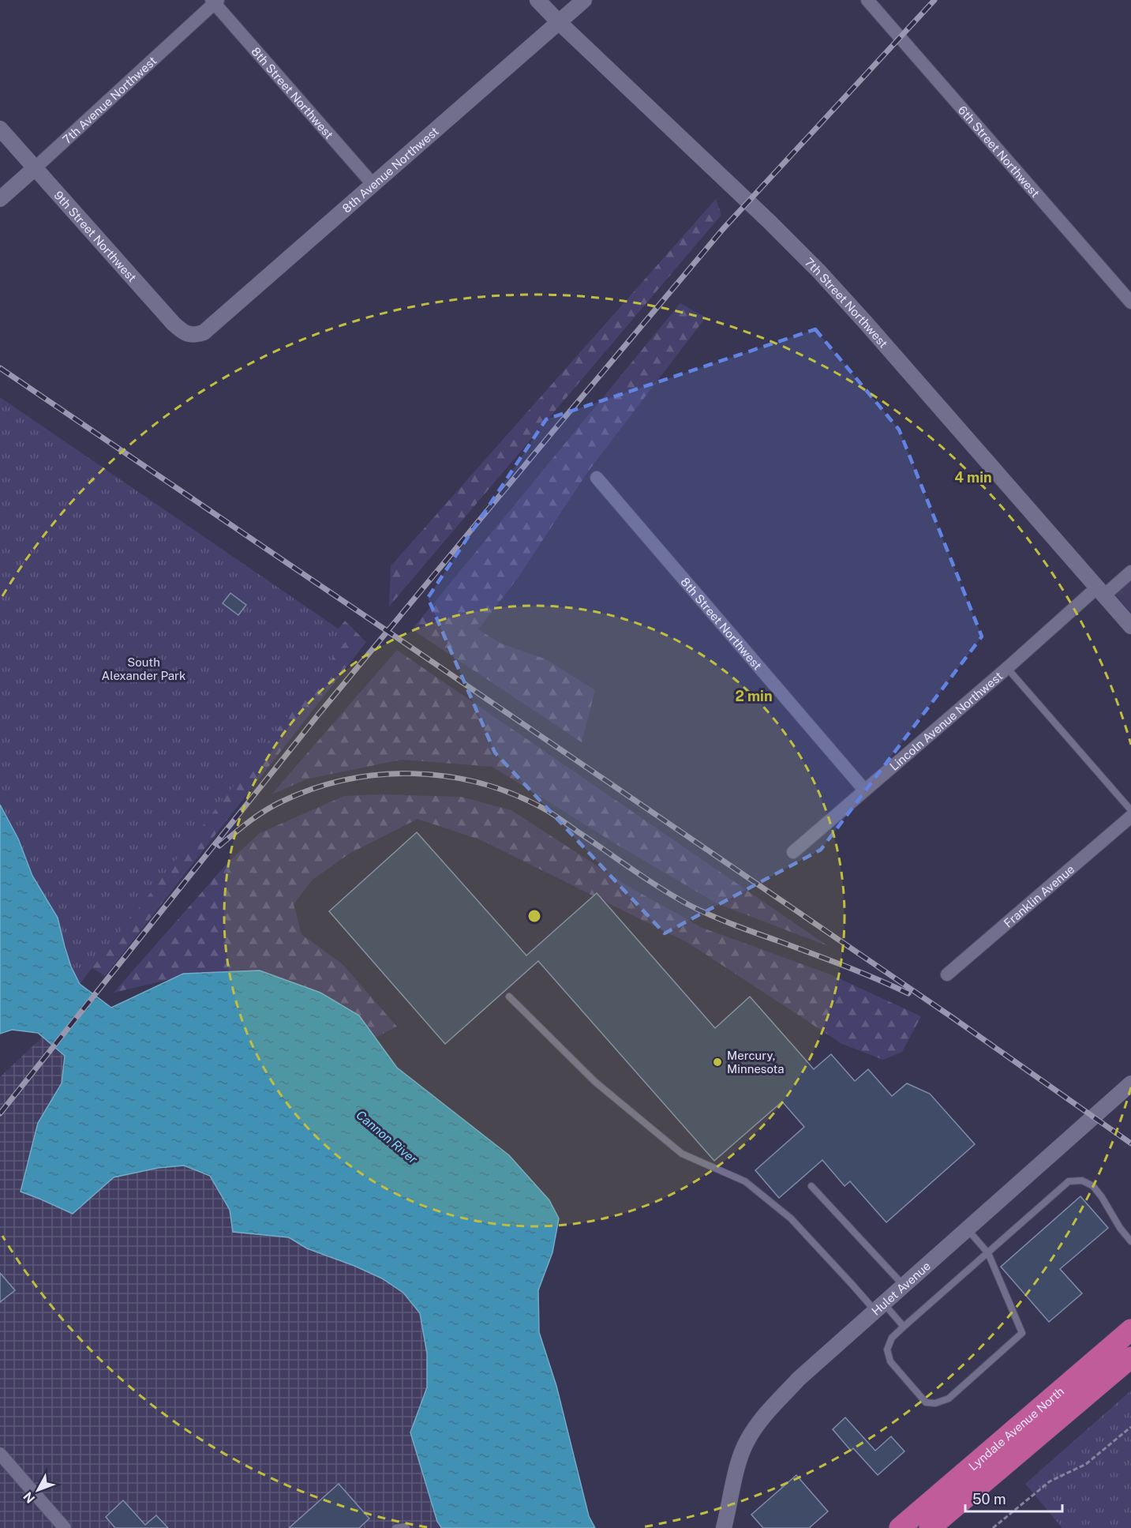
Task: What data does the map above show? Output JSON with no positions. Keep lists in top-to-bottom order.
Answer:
{
  "streets": {
    "highway": ["Lyndale Avenue North"],
    "street": [
      "8th Street Northwest",
      "7th Avenue Northwest",
      "6th Street Northwest",
      "8th Avenue Northwest",
      "9th Street Northwest",
      "7th Street Northwest",
      "Lincoln Avenue Northwest",
      "Franklin Avenue",
      "Hulet Avenue"
    ]
  },
  "crossings": [
    ["8th Street Northwest", "7th Avenue Northwest"],
    ["8th Street Northwest", "8th Avenue Northwest"],
    ["8th Street Northwest", "Lincoln Avenue Northwest"],
    ["7th Avenue Northwest", "9th Street Northwest"],
    ["8th Avenue Northwest", "9th Street Northwest"],
    ["8th Avenue Northwest", "7th Street Northwest"],
    ["7th Street Northwest", "Lincoln Avenue Northwest"]
  ],
  "water": ["Cannon River"],
  "parks": ["South Alexander Park"],
  "places": ["Mercury, Minnesota"],
  "scale_bar": "50 m",
  "north": "bottom left",
  "rings": ["4 min", "2 min"]
}
